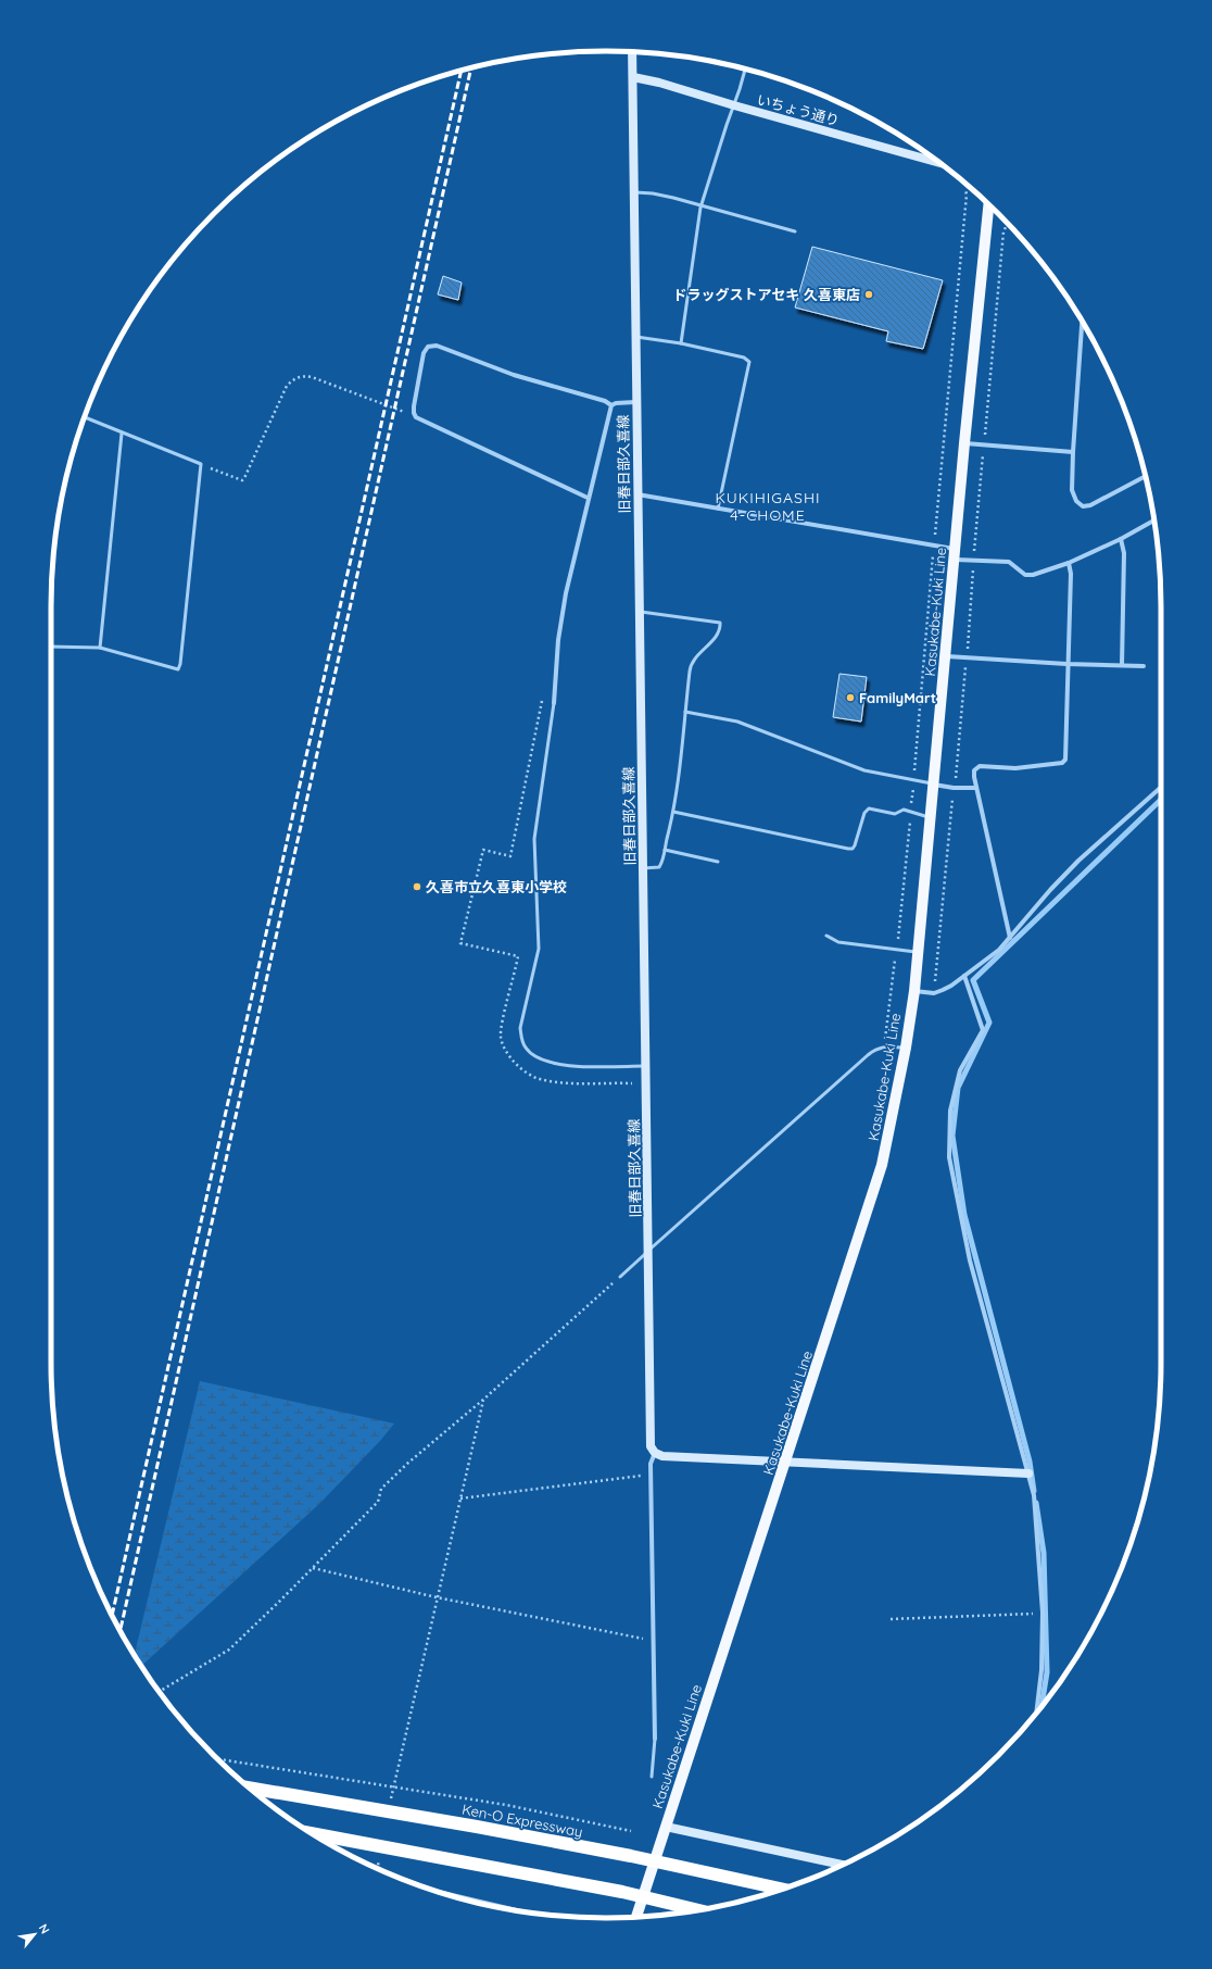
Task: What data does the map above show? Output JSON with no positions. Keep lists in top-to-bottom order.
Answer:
{
  "streets": {
    "highway": ["Ken-O Expressway"],
    "main road": ["Kasukabe-Kuki Line"],
    "street": ["いちょう通り", "旧春日部久喜線"]
  },
  "crossings": [
    ["いちょう通り", "旧春日部久喜線"]
  ],
  "districts": ["KUKIHIGASHI 4-CHOME"],
  "places": ["ドラッグストアセキ 久喜東店", "FamilyMart", "久喜市立久喜東小学校"],
  "north": "top right"
}
